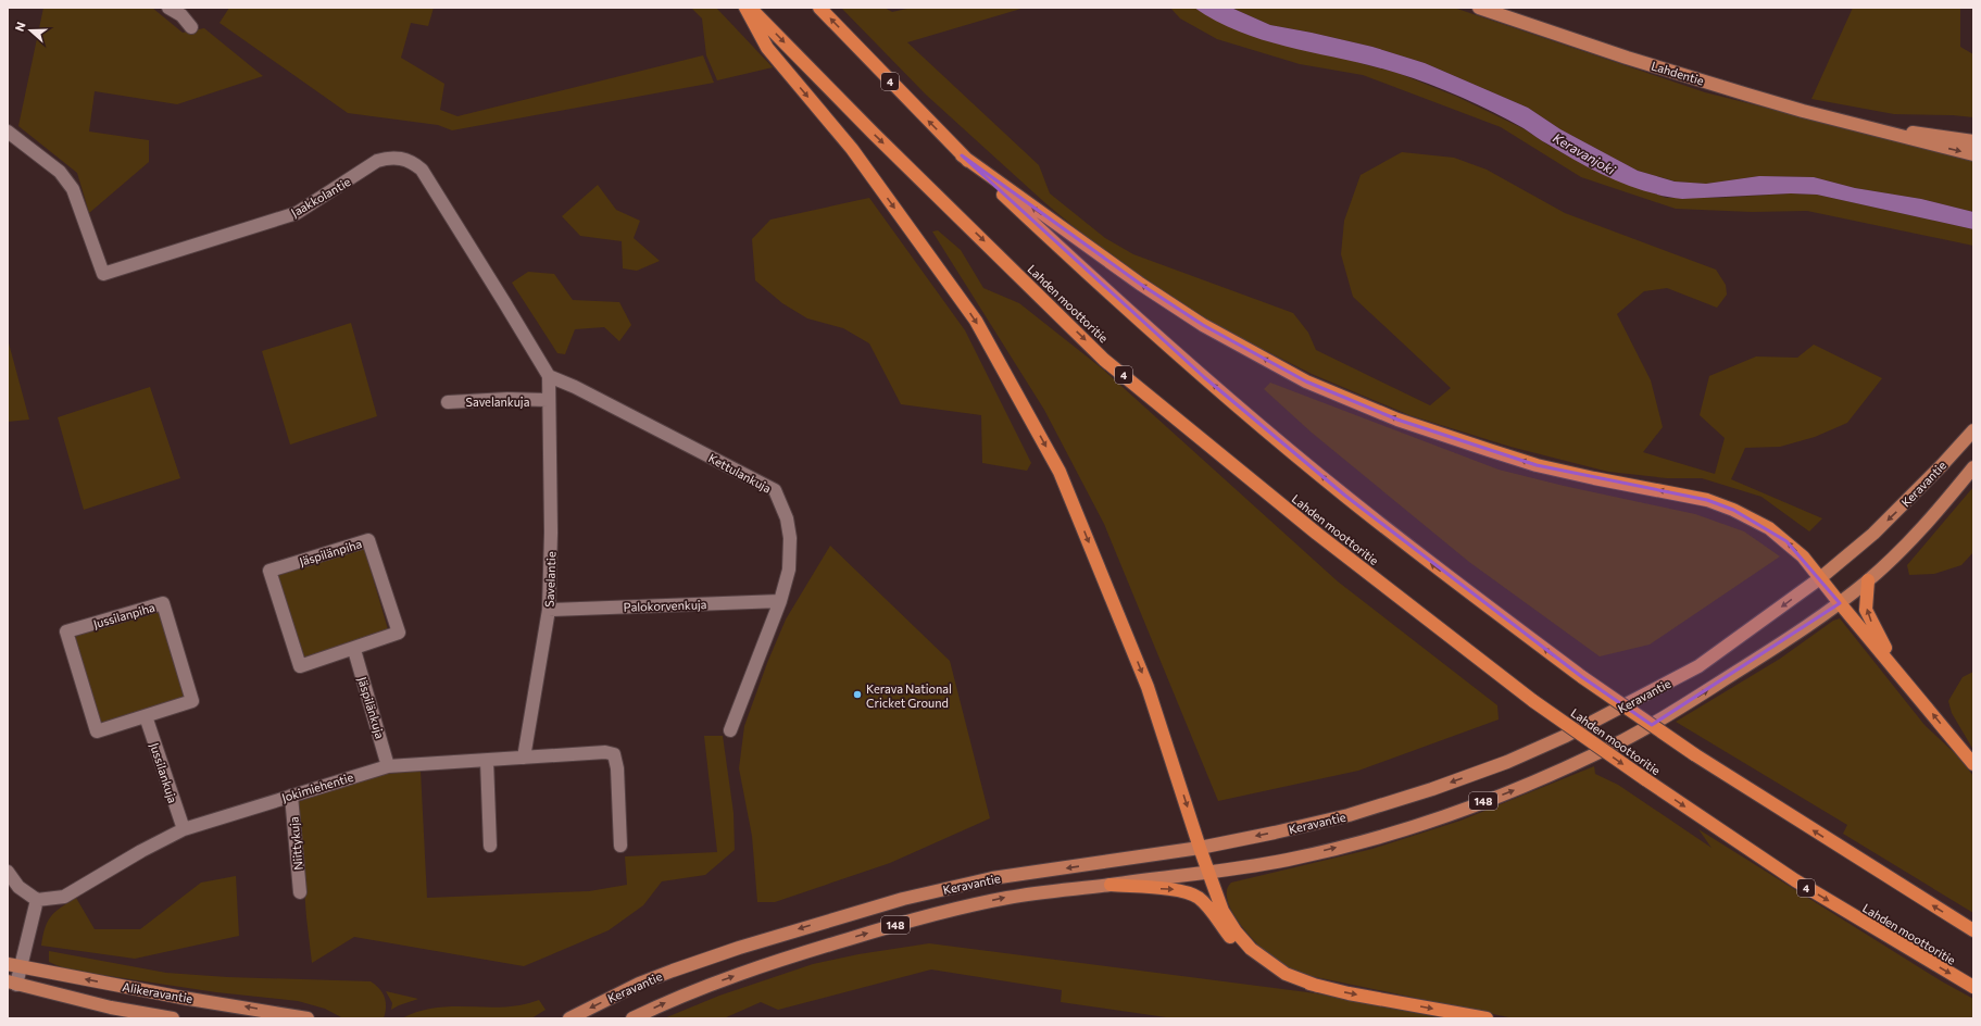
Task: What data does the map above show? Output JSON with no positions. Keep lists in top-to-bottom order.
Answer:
{
  "streets": {
    "highway": ["4", "Lahden moottoritie"],
    "main road": [
      "Lahdentie",
      "Keravantie",
      "148",
      "Alikeravantie"
    ],
    "street": [
      "Jaakkolantie",
      "Savelankuja",
      "Kettulankuja",
      "Jäspilänpiha",
      "Savelantie",
      "Palokorvenkuja",
      "Jussilanpiha",
      "Jäspilänkuja",
      "Jussilankuja",
      "Jokimiehentie",
      "Niittykuja"
    ]
  },
  "crossings": [
    ["Jaakkolantie", "Kettulankuja"],
    ["Savelankuja", "Savelantie"],
    ["Kettulankuja", "Palokorvenkuja"],
    ["Jäspilänpiha", "Jäspilänkuja"],
    ["Savelantie", "Palokorvenkuja"],
    ["Savelantie", "Jokimiehentie"],
    ["Jussilanpiha", "Jussilankuja"],
    ["Jäspilänkuja", "Jokimiehentie"],
    ["Jussilankuja", "Jokimiehentie"],
    ["Jokimiehentie", "Niittykuja"]
  ],
  "water": ["Keravanjoki"],
  "places": ["Kerava National Cricket Ground"],
  "north": "left"
}
